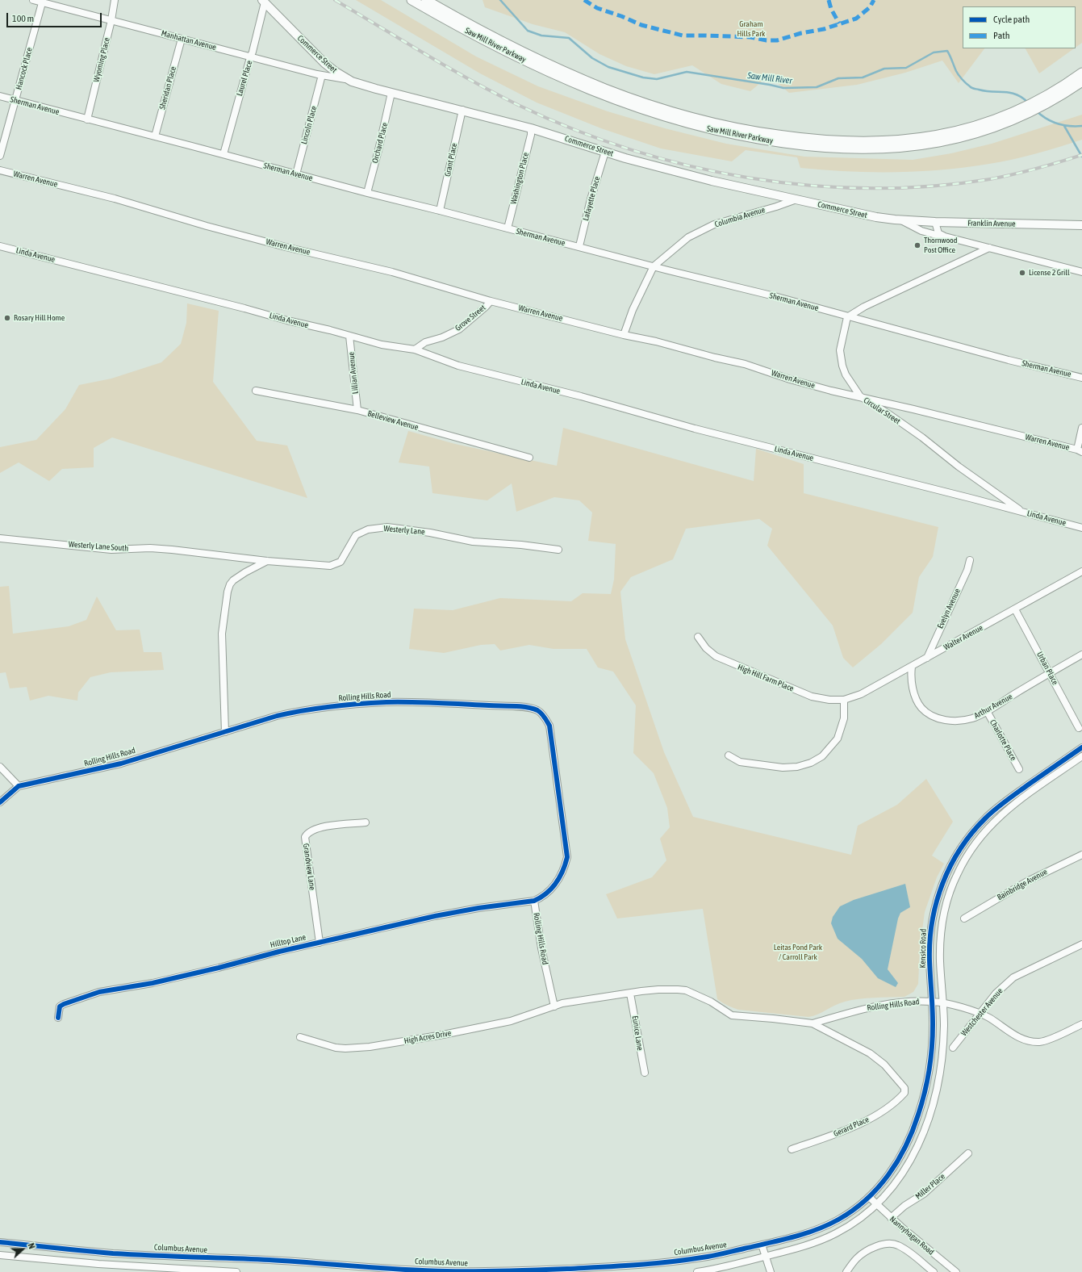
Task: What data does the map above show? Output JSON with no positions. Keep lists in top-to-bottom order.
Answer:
{
  "streets": {
    "highway": ["Saw Mill River Parkway"],
    "main road": ["Commerce Street", "Franklin Avenue"],
    "street": [
      "Manhattan Avenue",
      "Wyoming Place",
      "Hancock Place",
      "Laurel Place",
      "Sheridan Place",
      "Sherman Avenue",
      "Lincoln Place",
      "Orchard Place",
      "Grant Place",
      "Washington Place",
      "Warren Avenue",
      "Lafayette Place",
      "Columbia Avenue",
      "Linda Avenue",
      "Grove Street",
      "Lillian Avenue",
      "Circular Street",
      "Belleview Avenue",
      "Westerly Lane",
      "Westerly Lane South",
      "Evelyn Avenue",
      "Walter Avenue",
      "Urban Place",
      "High Hill Farm Place",
      "Rolling Hills Road",
      "Arthur Avenue",
      "Charlotte Place",
      "Grandview Lane",
      "Bainbridge Avenue",
      "Hilltop Lane",
      "Kensico Road",
      "Westchester Avenue",
      "Eunice Lane",
      "High Acres Drive",
      "Gerard Place",
      "Miller Place",
      "Nannyhagan Road",
      "Columbus Avenue"
    ]
  },
  "crossings": [
    ["Manhattan Avenue", "Commerce Street"],
    ["Manhattan Avenue", "Wyoming Place"],
    ["Manhattan Avenue", "Hancock Place"],
    ["Manhattan Avenue", "Laurel Place"],
    ["Manhattan Avenue", "Sheridan Place"],
    ["Manhattan Avenue", "Lincoln Place"],
    ["Commerce Street", "Laurel Place"],
    ["Commerce Street", "Orchard Place"],
    ["Commerce Street", "Grant Place"],
    ["Commerce Street", "Washington Place"],
    ["Commerce Street", "Lafayette Place"],
    ["Commerce Street", "Columbia Avenue"],
    ["Commerce Street", "Franklin Avenue"],
    ["Wyoming Place", "Sherman Avenue"],
    ["Hancock Place", "Sherman Avenue"],
    ["Laurel Place", "Sherman Avenue"],
    ["Sheridan Place", "Sherman Avenue"],
    ["Sherman Avenue", "Lincoln Place"],
    ["Sherman Avenue", "Orchard Place"],
    ["Sherman Avenue", "Grant Place"],
    ["Sherman Avenue", "Washington Place"],
    ["Sherman Avenue", "Lafayette Place"],
    ["Sherman Avenue", "Columbia Avenue"],
    ["Sherman Avenue", "Circular Street"],
    ["Warren Avenue", "Columbia Avenue"],
    ["Warren Avenue", "Grove Street"],
    ["Warren Avenue", "Circular Street"],
    ["Linda Avenue", "Grove Street"],
    ["Linda Avenue", "Lillian Avenue"],
    ["Linda Avenue", "Circular Street"],
    ["Lillian Avenue", "Belleview Avenue"],
    ["Westerly Lane", "Westerly Lane South"],
    ["Evelyn Avenue", "Walter Avenue"],
    ["Walter Avenue", "Urban Place"],
    ["Walter Avenue", "High Hill Farm Place"],
    ["Walter Avenue", "Arthur Avenue"],
    ["Urban Place", "Arthur Avenue"],
    ["Rolling Hills Road", "Hilltop Lane"],
    ["Rolling Hills Road", "Kensico Road"],
    ["Rolling Hills Road", "Westchester Avenue"],
    ["Rolling Hills Road", "Eunice Lane"],
    ["Rolling Hills Road", "High Acres Drive"],
    ["Rolling Hills Road", "Gerard Place"],
    ["Arthur Avenue", "Charlotte Place"],
    ["Grandview Lane", "Hilltop Lane"],
    ["Kensico Road", "Nannyhagan Road"],
    ["Kensico Road", "Columbus Avenue"],
    ["Miller Place", "Nannyhagan Road"],
    ["Nannyhagan Road", "Columbus Avenue"]
  ],
  "water": ["Saw Mill River"],
  "parks": ["Graham Hills Park", "Leitas Pond Park / Carroll Park"],
  "places": ["Thornwood Post Office", "License 2 Grill", "Rosary Hill Home"],
  "legend": ["Cycle path", "Path"],
  "scale_bar": "100 m",
  "north": "right"
}
